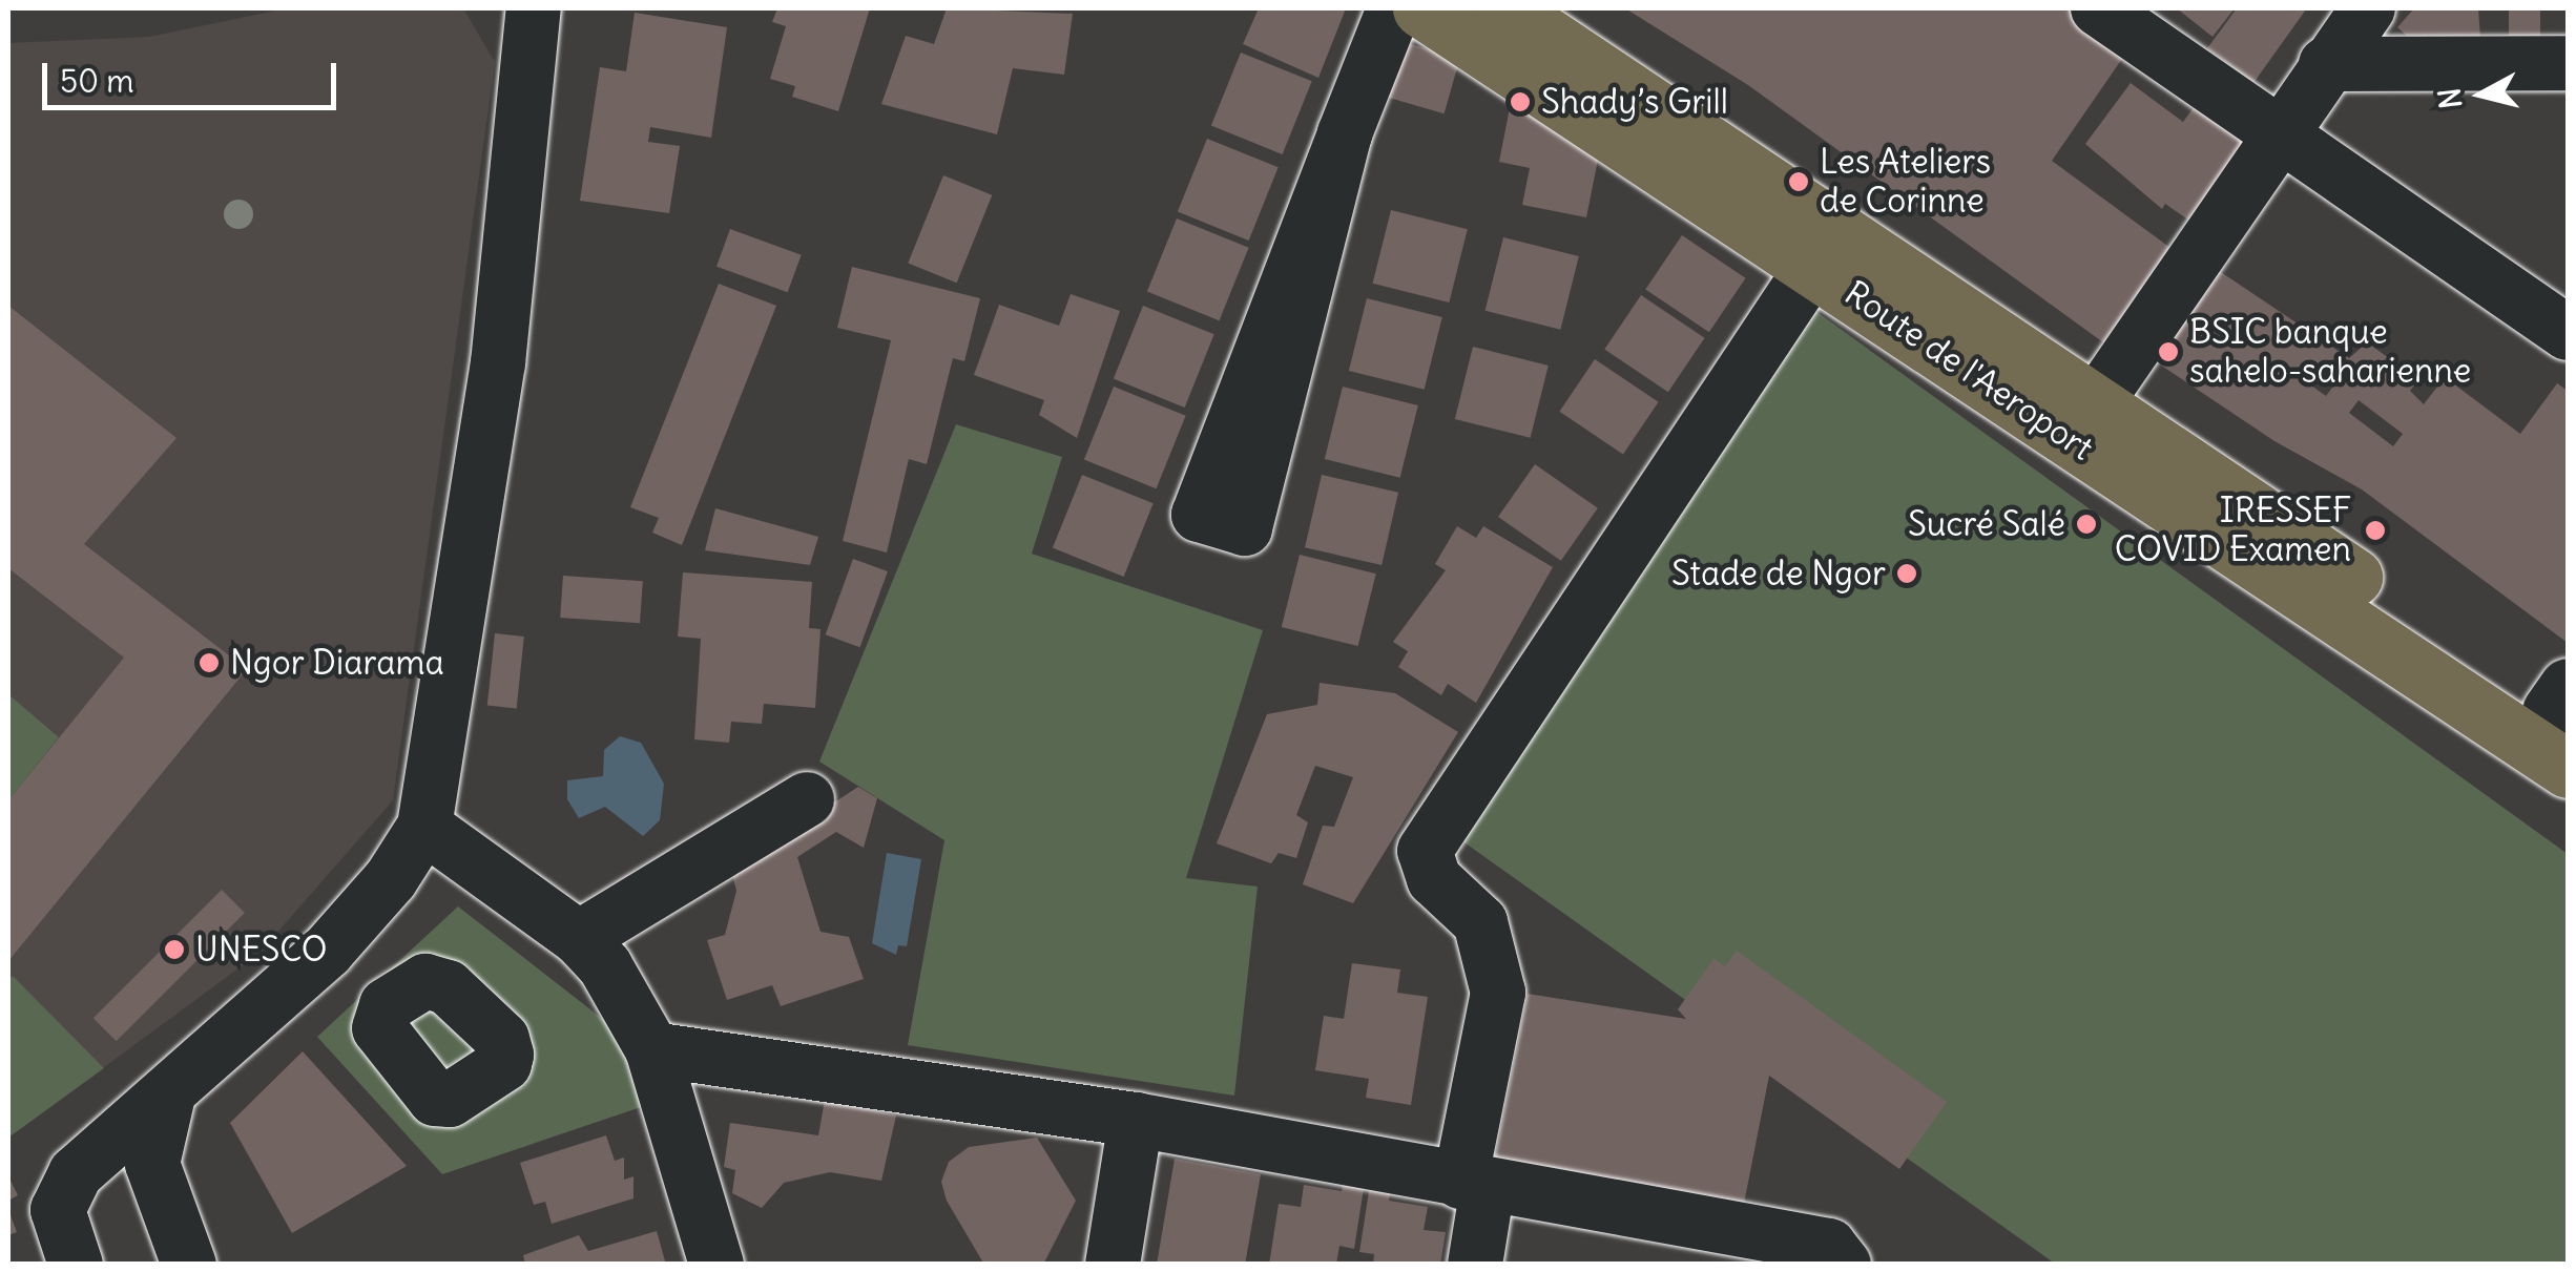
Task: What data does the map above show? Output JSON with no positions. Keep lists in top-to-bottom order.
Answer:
{
  "streets": {
    "highway": ["Route de l'Aeroport"]
  },
  "places": [
    "Shady’s Grill",
    "Les Ateliers de Corinne",
    "BSIC banque sahelo-saharienne",
    "Sucré Salé",
    "IRESSEF COVID Examen",
    "Stade de Ngor",
    "Ngor Diarama",
    "UNESCO"
  ],
  "scale_bar": "50 m",
  "north": "left"
}
